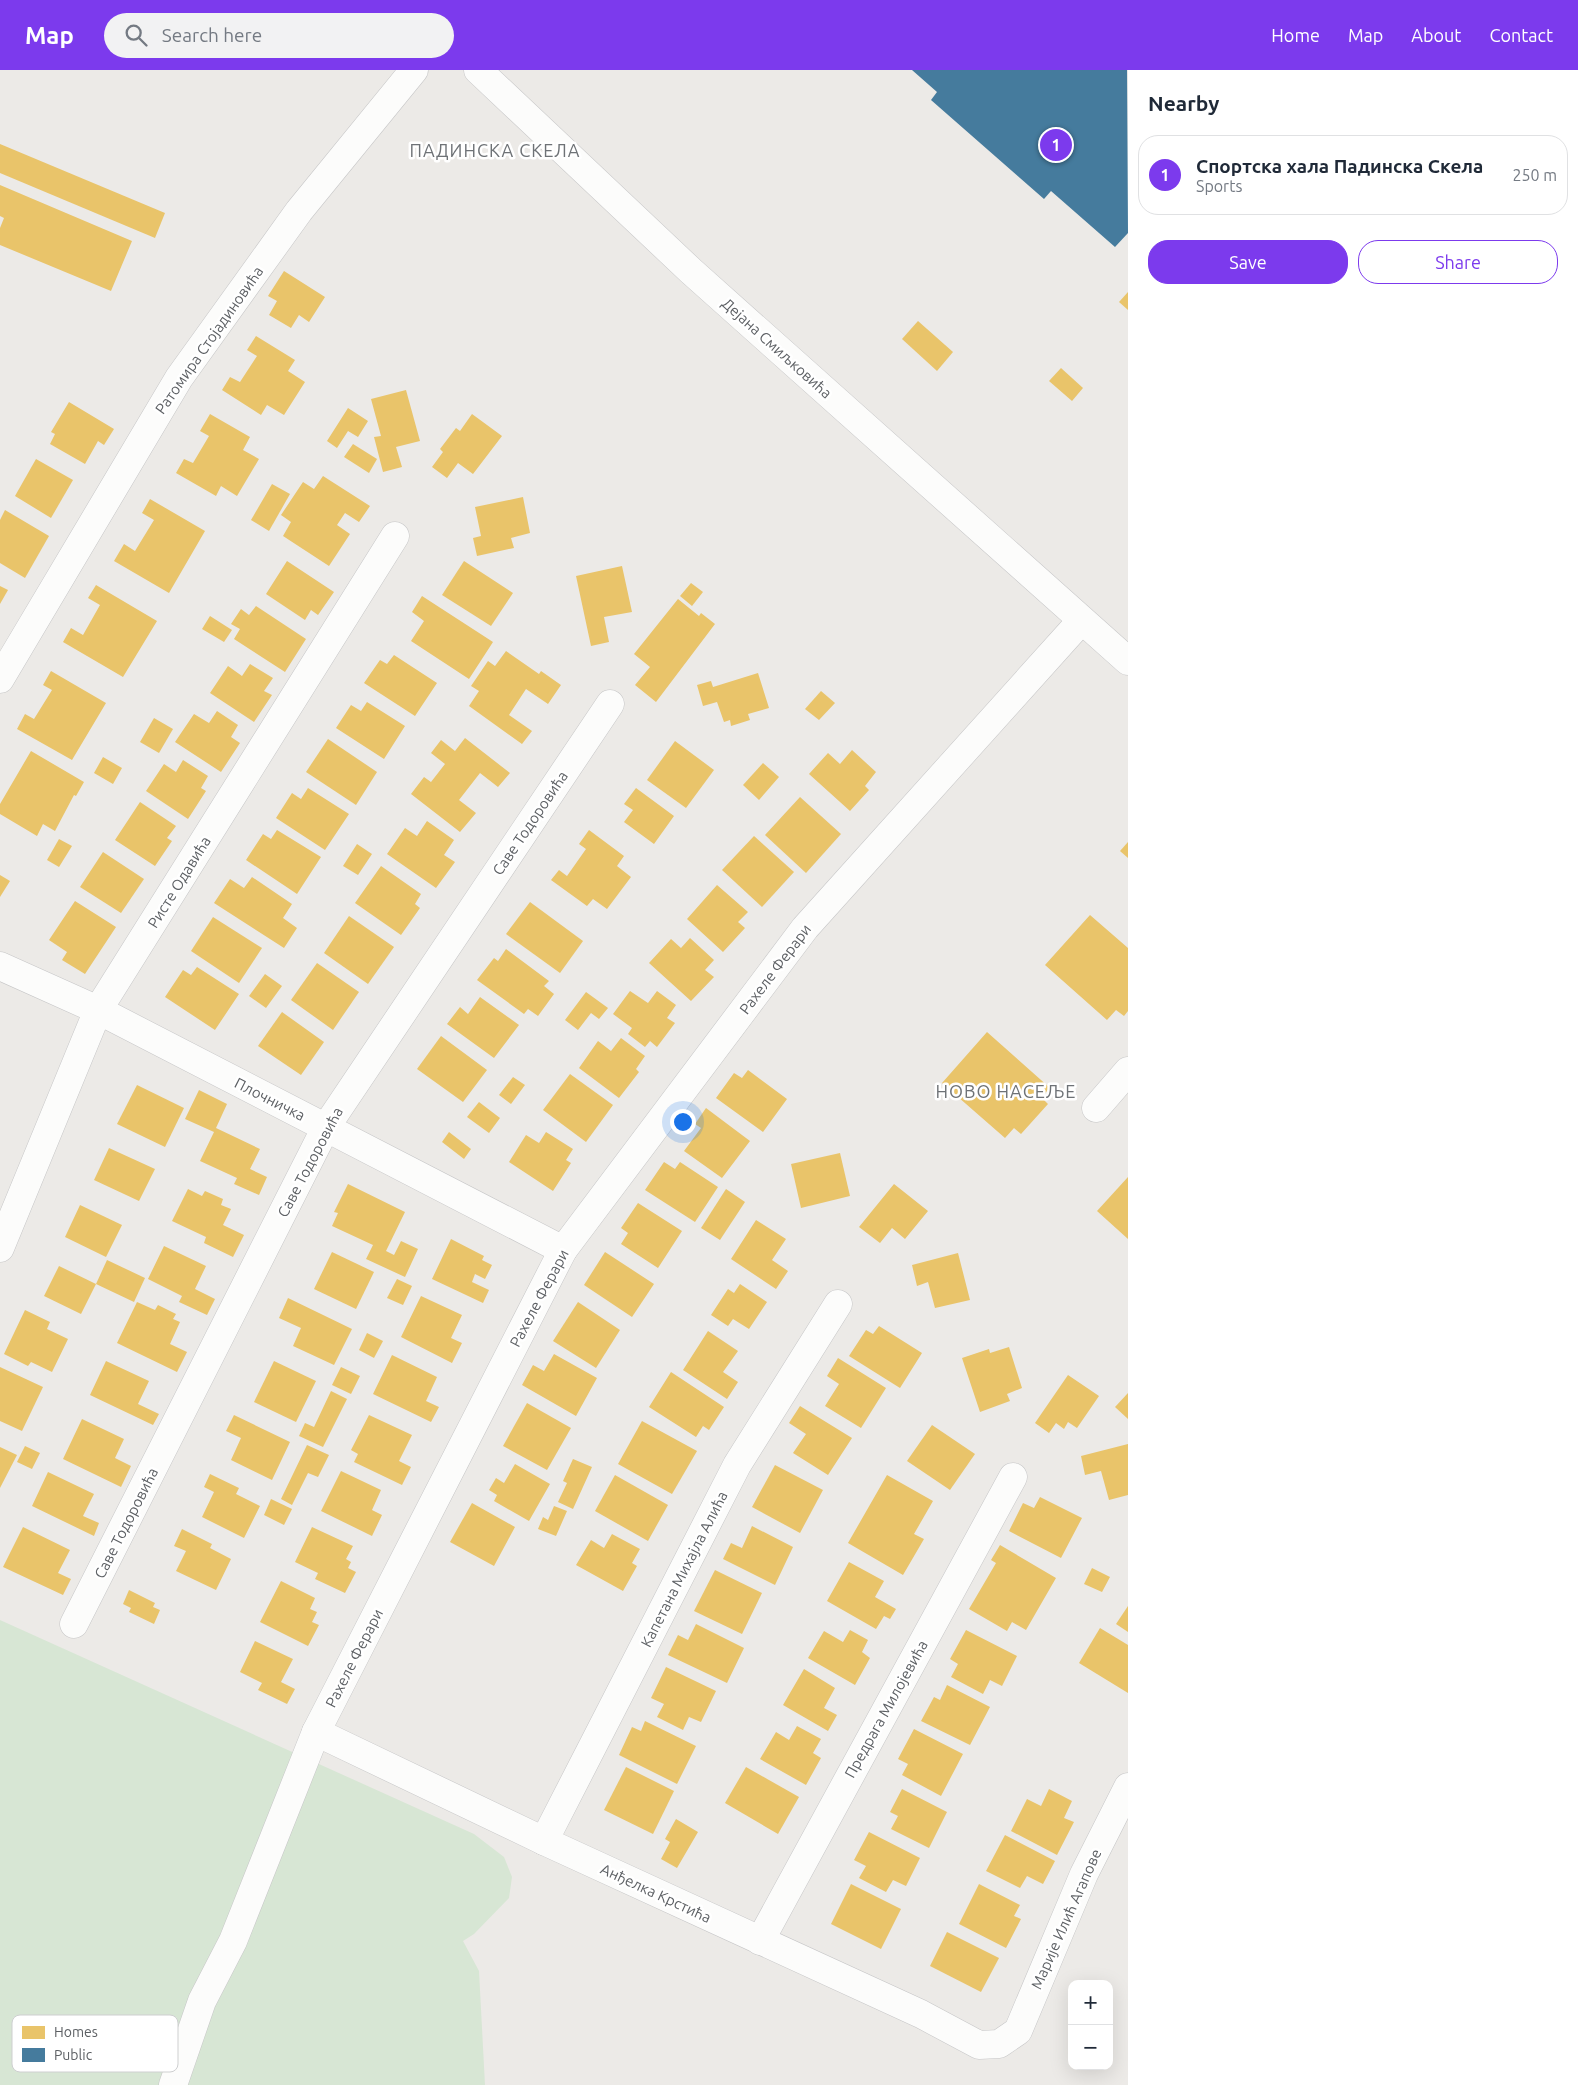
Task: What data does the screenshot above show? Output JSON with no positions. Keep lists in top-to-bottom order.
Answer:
{
  "streets": {
    "street": [
      "Ратомира Стојадиновића",
      "Дејана Смиљковића",
      "Саве Тодоровића",
      "Ристе Одавића",
      "Рахеле Ферари",
      "Плочничка",
      "Капетана Михајла Алића",
      "Предрага Милојевића",
      "Анђелка Крстића",
      "Марије Илић Агапове"
    ]
  },
  "crossings": [
    ["Дејана Смиљковића", "Рахеле Ферари"],
    ["Саве Тодоровића", "Плочничка"],
    ["Ристе Одавића", "Плочничка"],
    ["Рахеле Ферари", "Плочничка"],
    ["Рахеле Ферари", "Анђелка Крстића"],
    ["Капетана Михајла Алића", "Анђелка Крстића"],
    ["Предрага Милојевића", "Анђелка Крстића"],
    ["Анђелка Крстића", "Марије Илић Агапове"]
  ],
  "districts": ["ПАДИНСКА СКЕЛА", "НОВО НАСЕЉЕ"],
  "legend": ["Homes", "Public"],
  "page": {
    "header": "Map",
    "search": "Search here",
    "nav": [
      "Home",
      "Map",
      "About",
      "Contact"
    ],
    "heading": "Nearby",
    "pins": "1",
    "list": [
      {
        "mark": "1",
        "name": "Спортска хала Падинска Скела",
        "note": "Sports",
        "value": "250 m"
      }
    ],
    "buttons": ["Save", "Share"],
    "map_buttons": ["+", "−"]
  }
}
